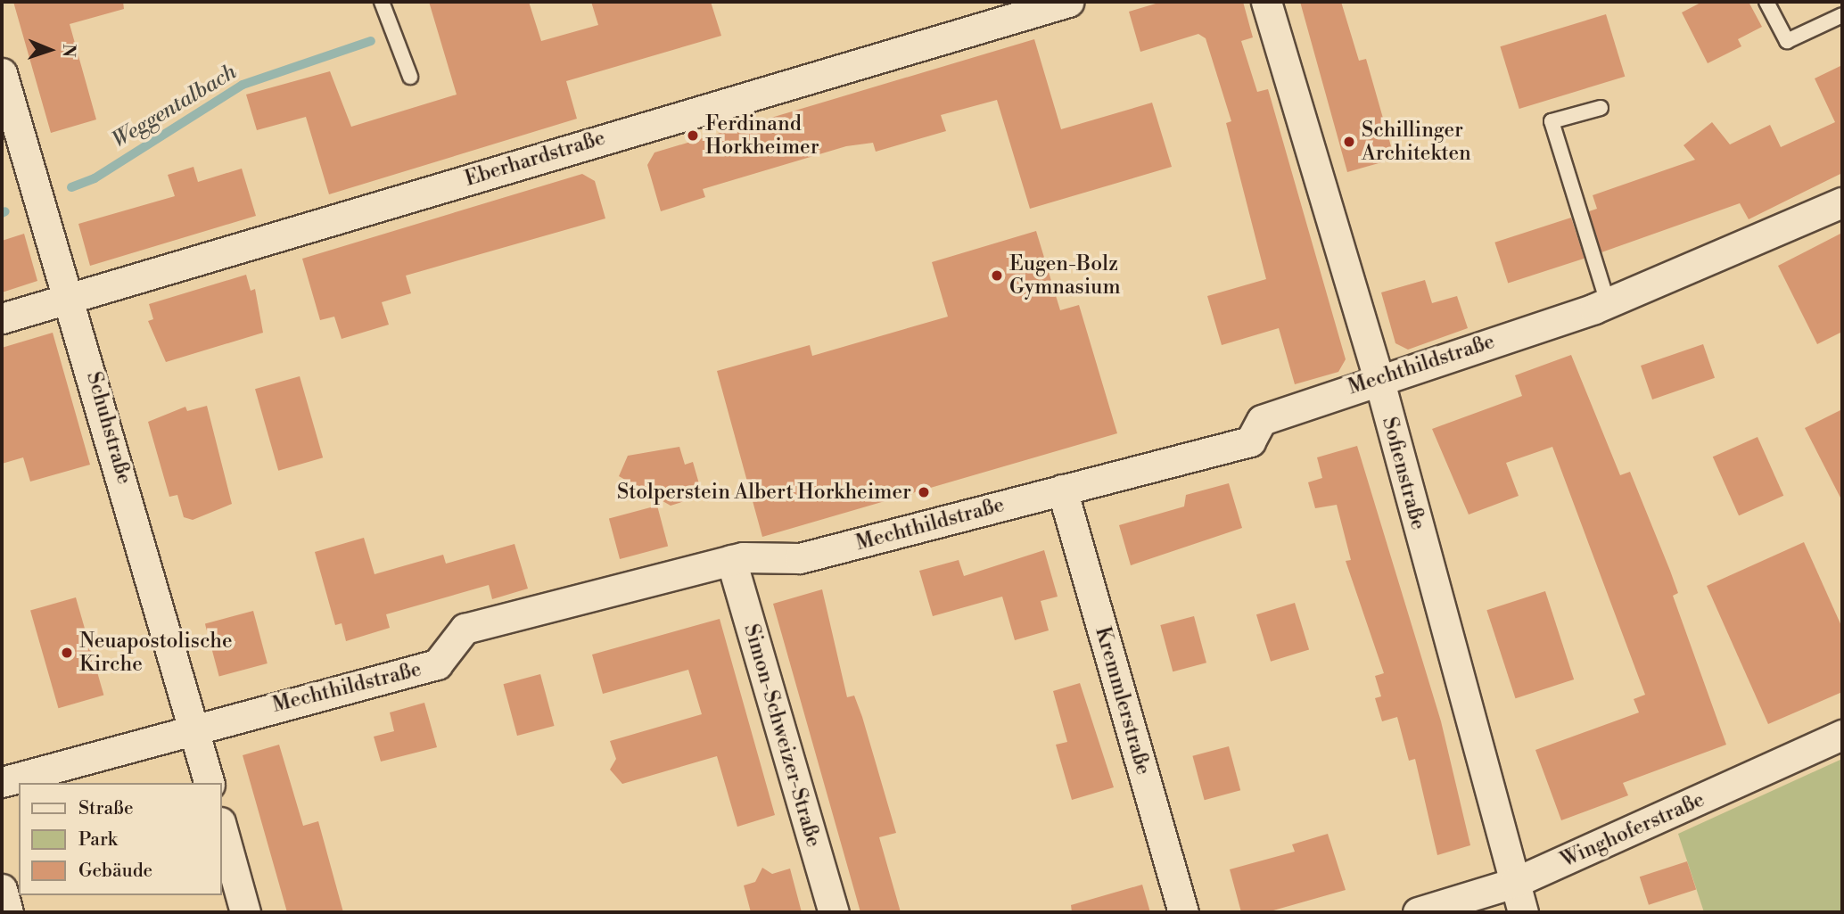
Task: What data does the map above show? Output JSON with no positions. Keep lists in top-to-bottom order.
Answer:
{
  "streets": {
    "street": [
      "Eberhardstraße",
      "Mechthildstraße",
      "Schuhstraße",
      "Sofienstraße",
      "Kremmlerstraße",
      "Simon-Schweizer-Straße",
      "Winghoferstraße"
    ]
  },
  "crossings": [
    ["Eberhardstraße", "Schuhstraße"],
    ["Mechthildstraße", "Schuhstraße"],
    ["Mechthildstraße", "Sofienstraße"],
    ["Mechthildstraße", "Kremmlerstraße"],
    ["Mechthildstraße", "Simon-Schweizer-Straße"],
    ["Sofienstraße", "Winghoferstraße"]
  ],
  "water": ["Weggentalbach"],
  "places": [
    "Ferdinand Horkheimer",
    "Schillinger Architekten",
    "Eugen-Bolz Gymnasium",
    "Stolperstein Albert Horkheimer",
    "Neuapostolische Kirche"
  ],
  "legend": ["Straße", "Park", "Gebäude"],
  "north": "right"
}
